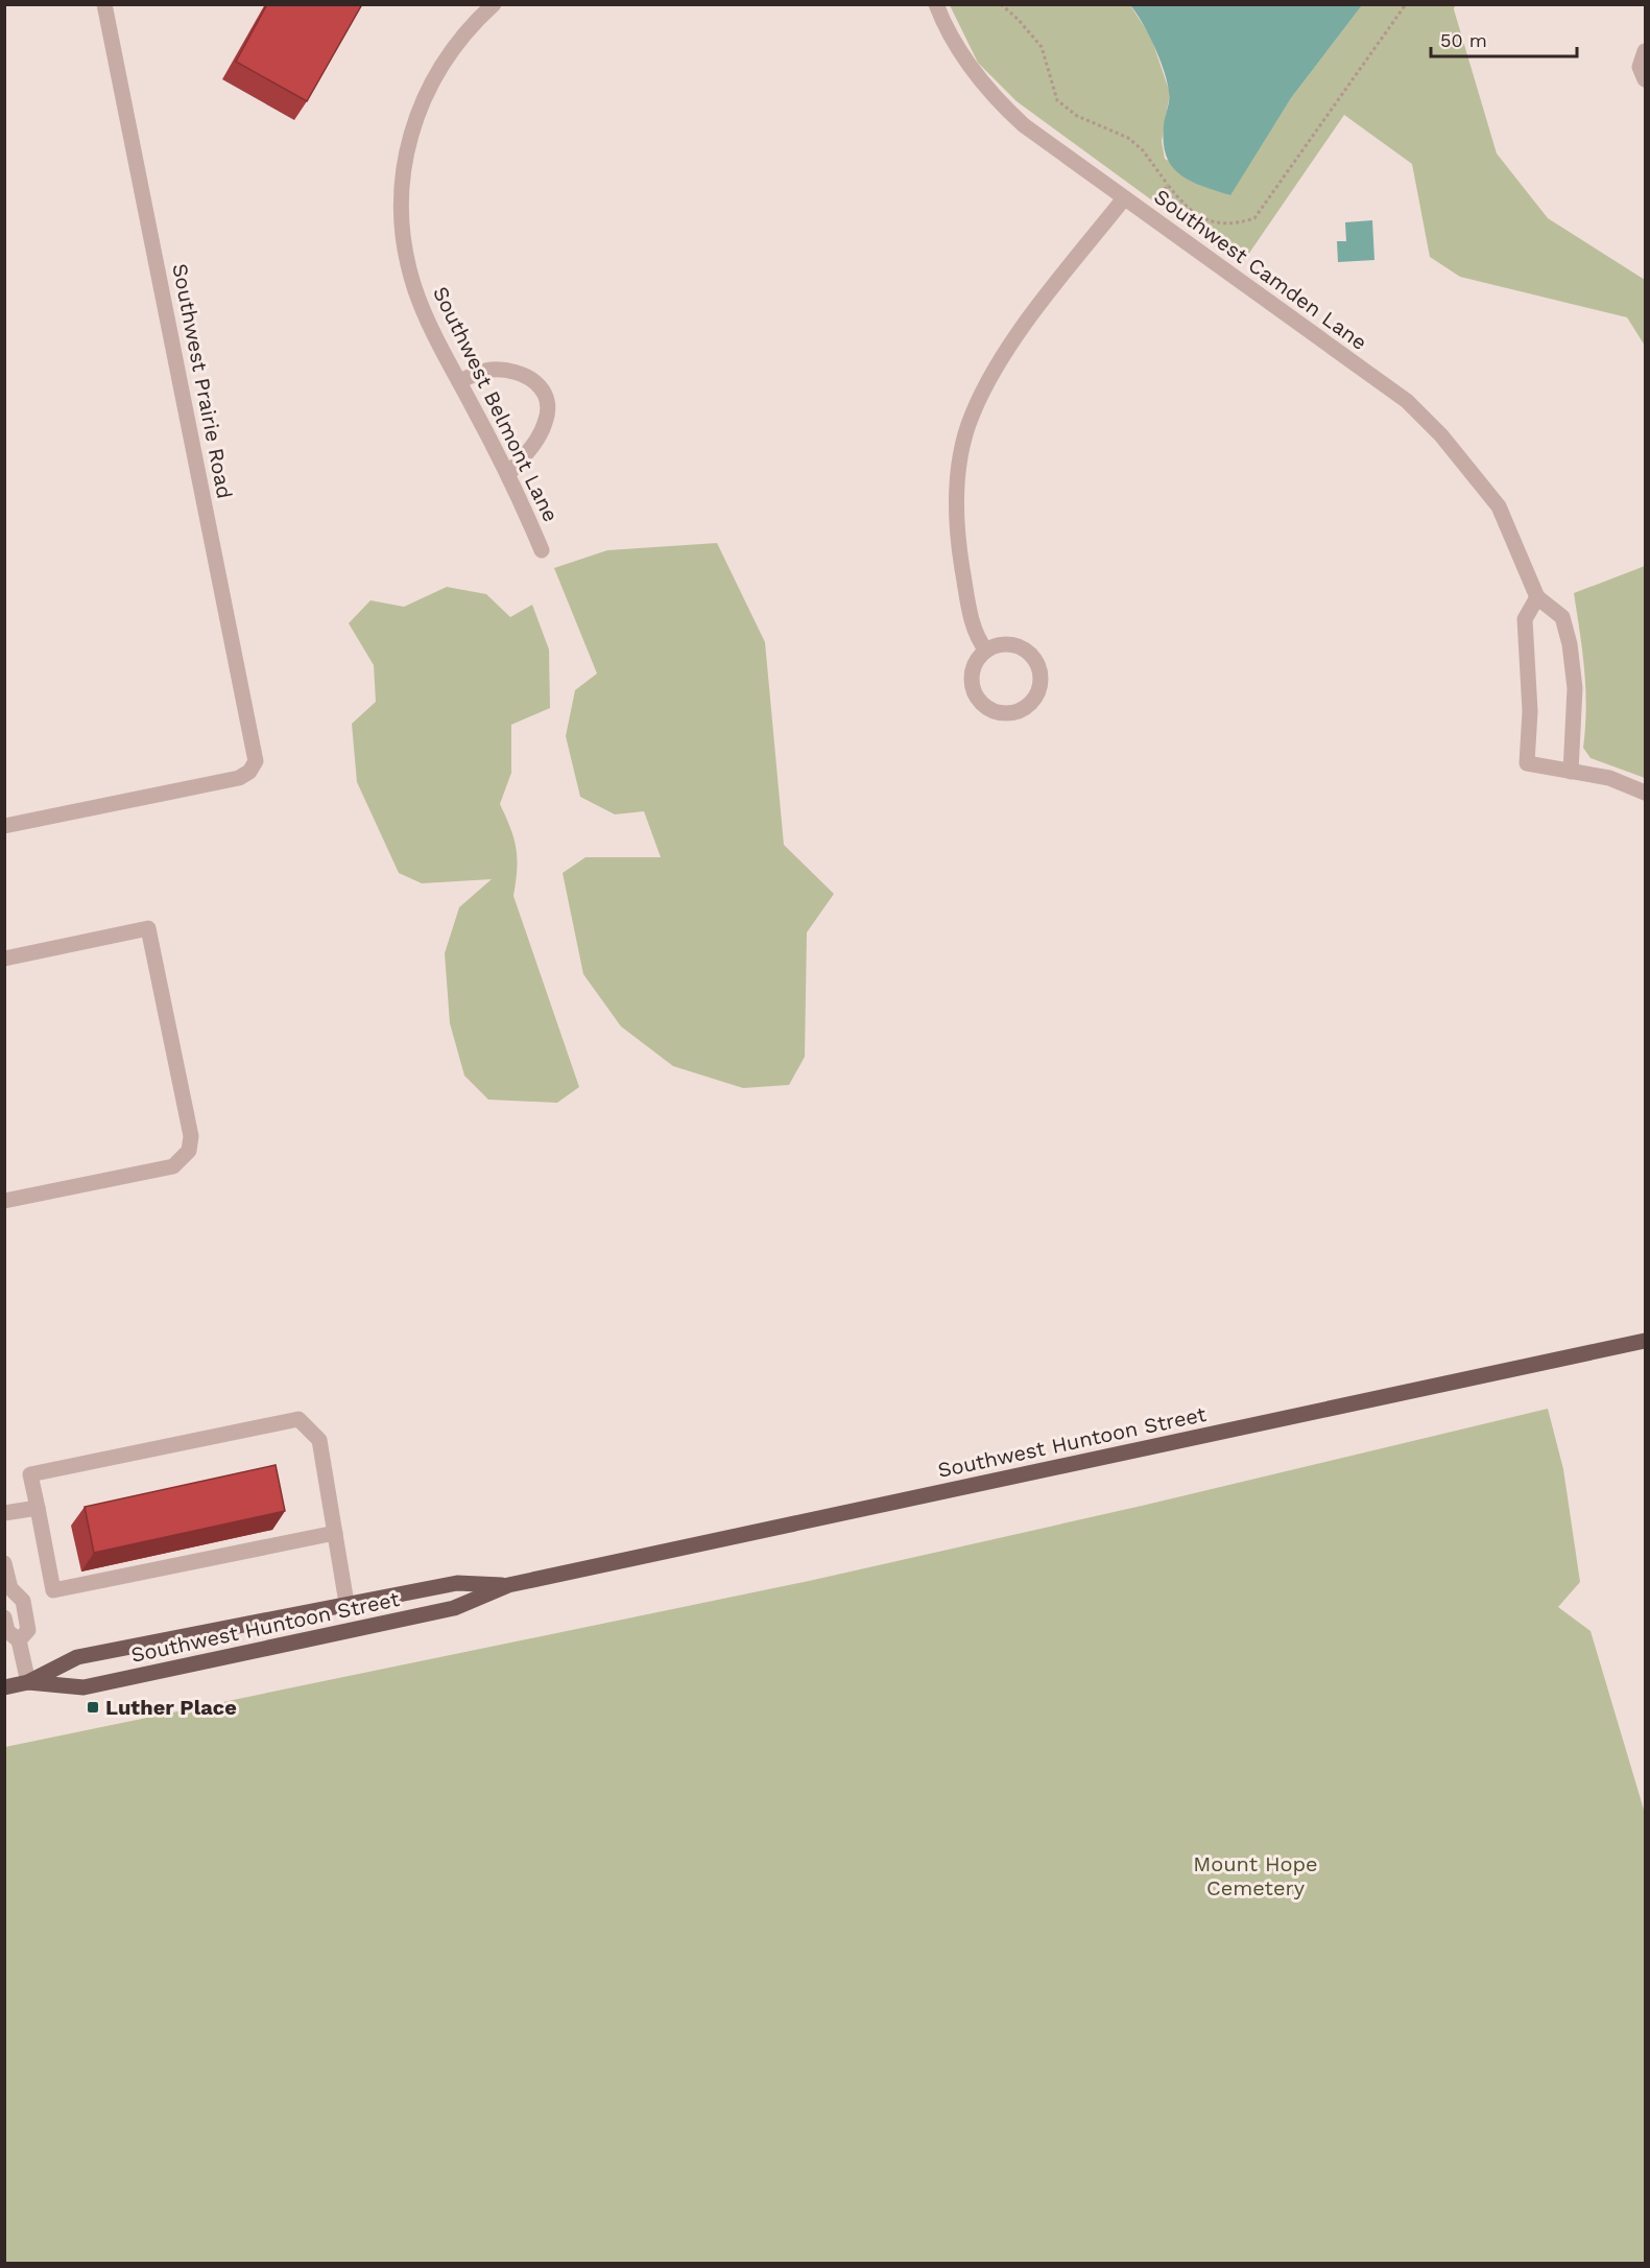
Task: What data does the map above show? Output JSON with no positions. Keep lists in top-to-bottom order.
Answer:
{
  "streets": {
    "main road": ["Southwest Huntoon Street"],
    "street": ["Southwest Camden Lane", "Southwest Prairie Road", "Southwest Belmont Lane"]
  },
  "parks": ["Mount Hope Cemetery"],
  "places": {
    "transit": ["Luther Place"]
  },
  "scale_bar": "50 m"
}
